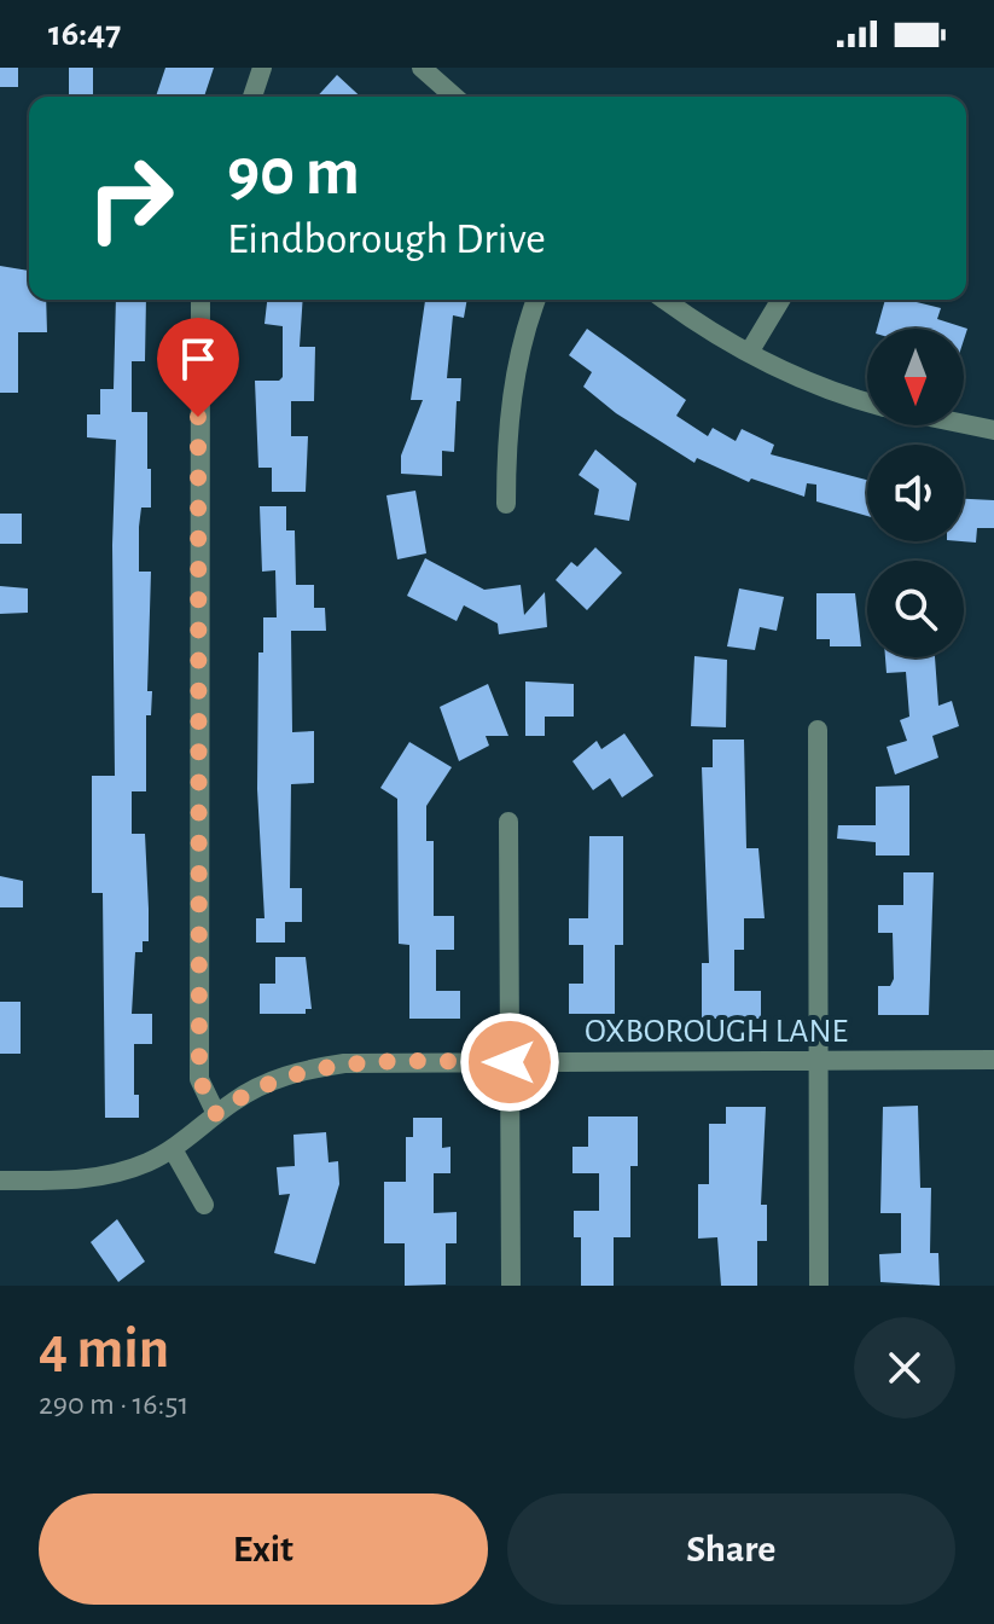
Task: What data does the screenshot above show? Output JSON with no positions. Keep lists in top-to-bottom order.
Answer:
{
  "streets": {
    "street": ["OXBOROUGH LANE"]
  },
  "north": "bottom",
  "page": {
    "status": "16:47",
    "turn": ["90 m", "Eindborough Drive"],
    "heading": ["4 min", "290 m · 16:51"],
    "buttons": ["Exit", "Share"]
  }
}
